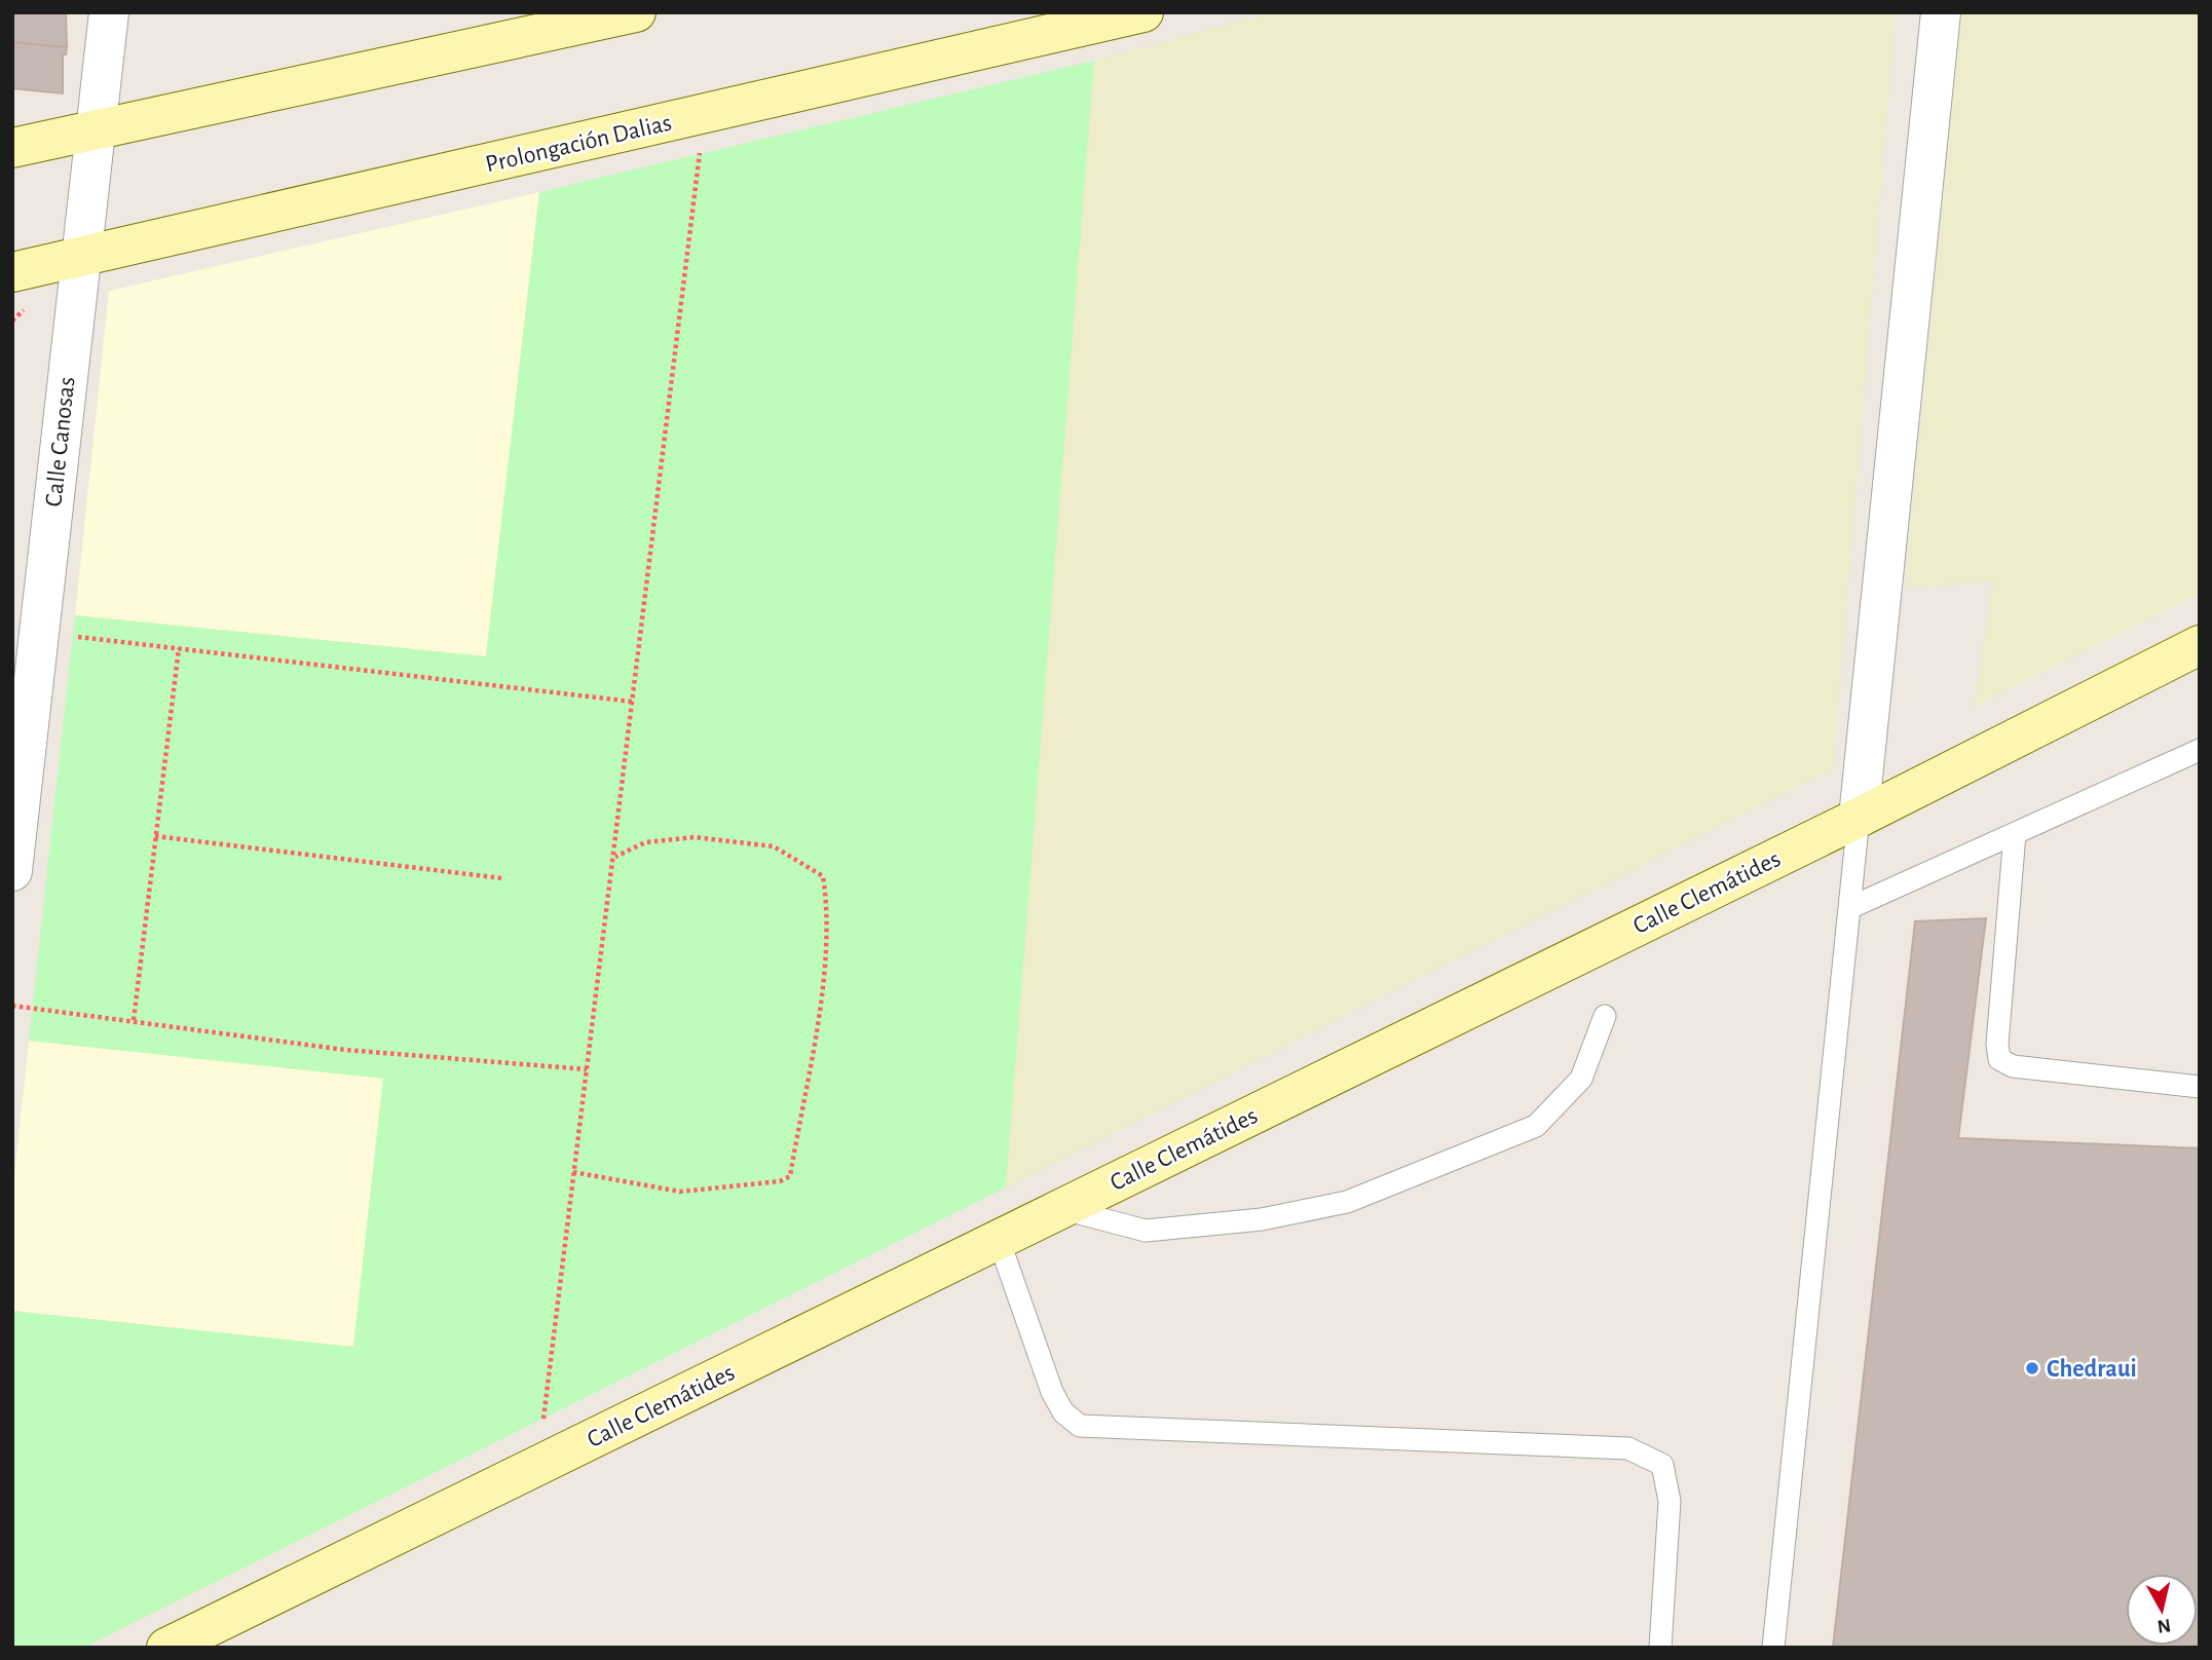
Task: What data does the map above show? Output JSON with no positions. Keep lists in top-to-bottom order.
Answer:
{
  "streets": {
    "main road": ["Prolongación Dalias", "Calle Clemátides"],
    "street": ["Calle Canosas"]
  },
  "crossings": [
    ["Prolongación Dalias", "Calle Canosas"]
  ],
  "places": ["Chedraui"],
  "north": "bottom"
}
